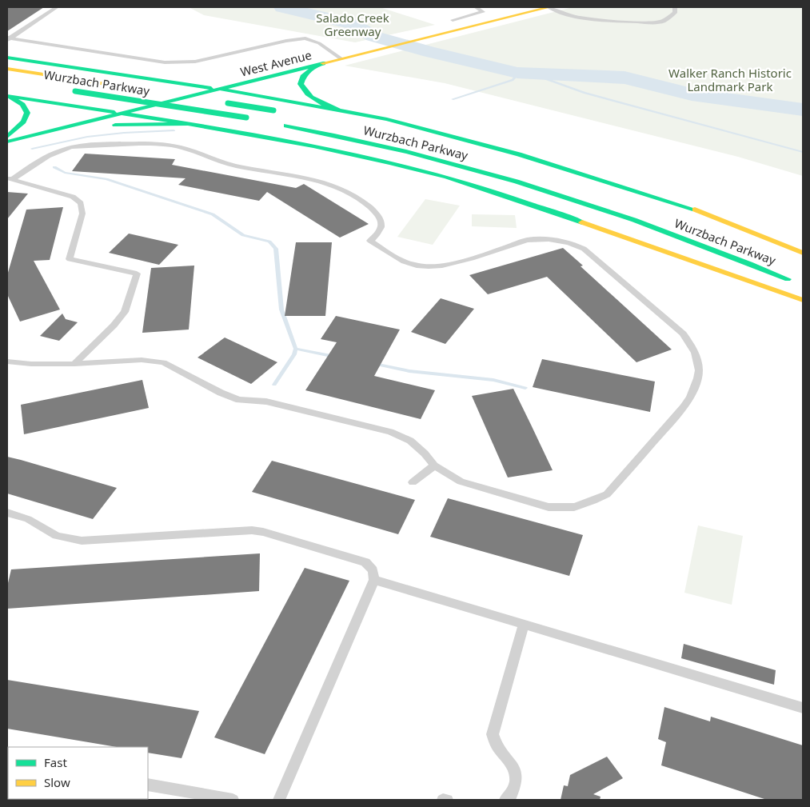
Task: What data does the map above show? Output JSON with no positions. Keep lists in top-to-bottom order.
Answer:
{
  "streets": {
    "main road": ["West Avenue", "Wurzbach Parkway"]
  },
  "crossings": [
    ["West Avenue", "Wurzbach Parkway"]
  ],
  "parks": ["Salado Creek Greenway", "Walker Ranch Historic Landmark Park"],
  "legend": ["Fast", "Slow"]
}
